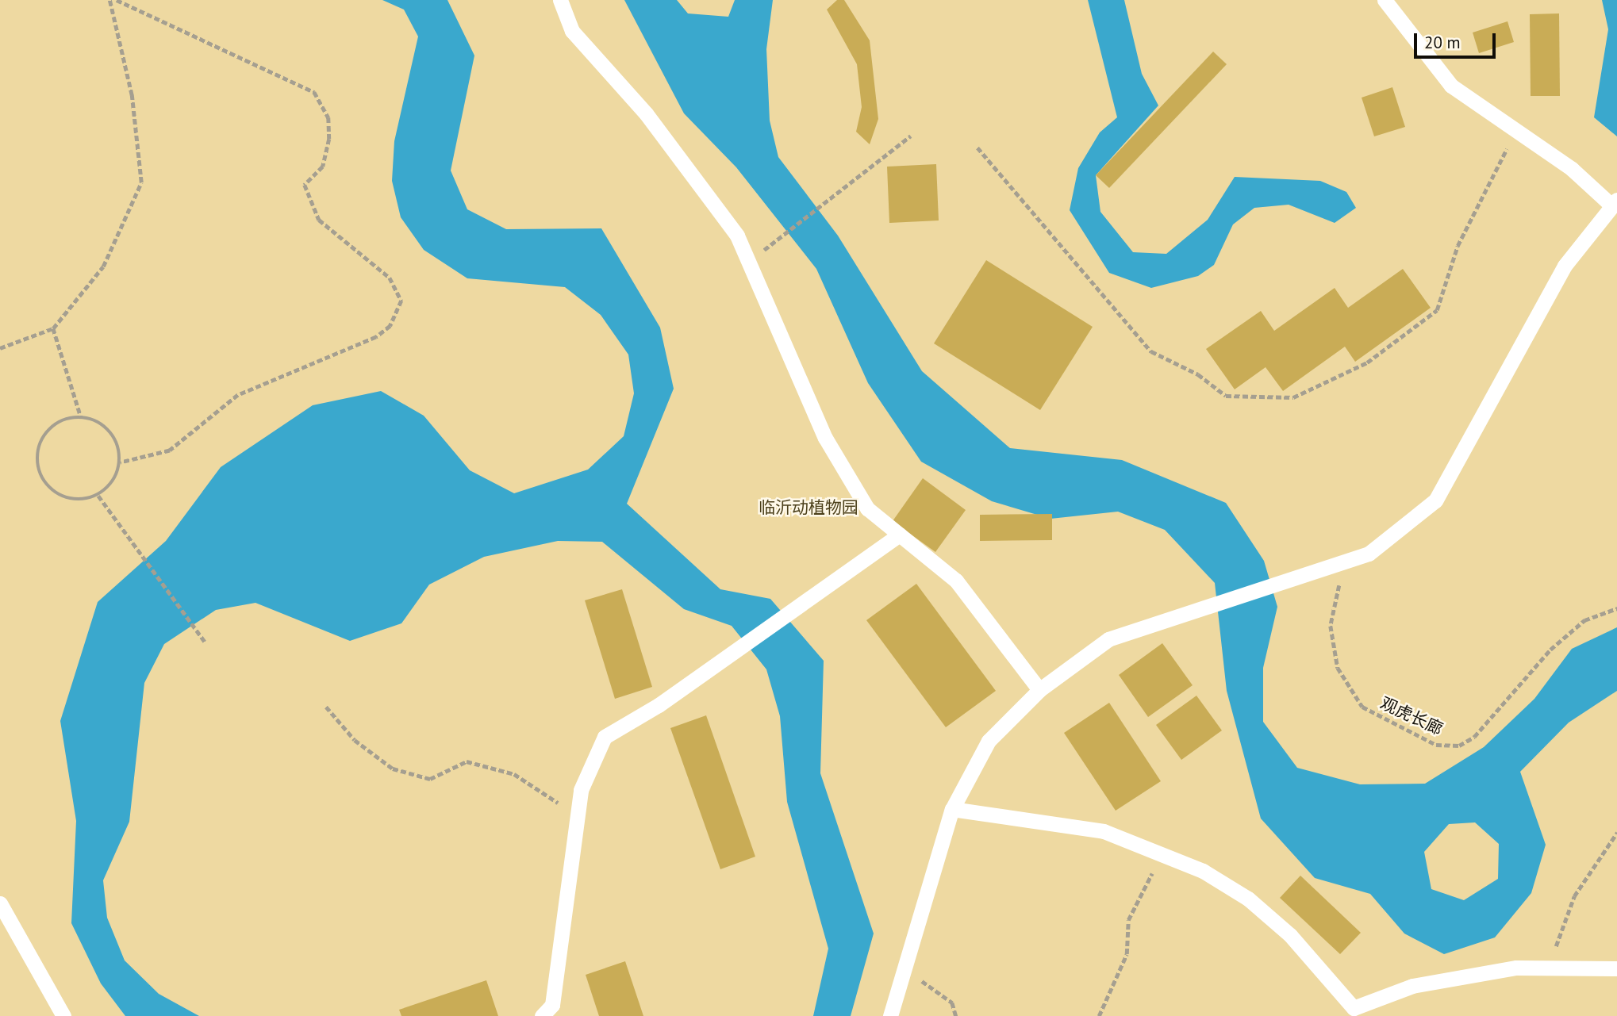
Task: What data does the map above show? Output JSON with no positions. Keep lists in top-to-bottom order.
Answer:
{
  "streets": {
    "path": ["观虎长廊"]
  },
  "parks": ["临沂动植物园"],
  "scale_bar": "20 m"
}
